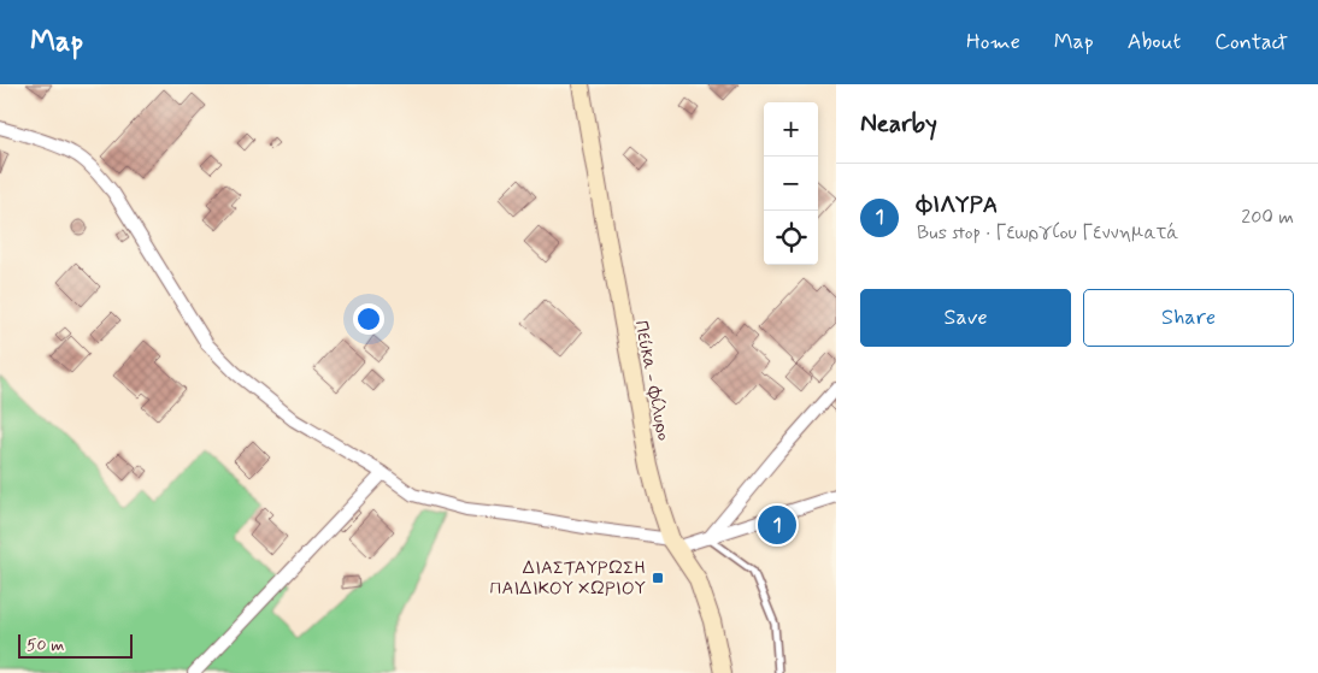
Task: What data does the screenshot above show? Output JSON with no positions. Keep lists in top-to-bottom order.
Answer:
{
  "streets": {
    "main road": ["Πεύκα - Φίλυρο"]
  },
  "places": {
    "transit": ["ΔΙΑΣΤΑΥΡΩΣΗ ΠΑΙΔΙΚΟΥ ΧΩΡΙΟΥ"]
  },
  "scale_bar": "50 m",
  "page": {
    "header": "Map",
    "nav": [
      "Home",
      "Map",
      "About",
      "Contact"
    ],
    "heading": "Nearby",
    "map_buttons": ["+", "−"],
    "list": [
      {
        "mark": "1",
        "name": "ΦΙΛΥΡΑ",
        "note": "Bus stop · Γεωργίου Γεννηματά",
        "value": "200 m"
      }
    ],
    "buttons": ["Save", "Share"],
    "pins": "1",
    "scale": "50 m"
  }
}
